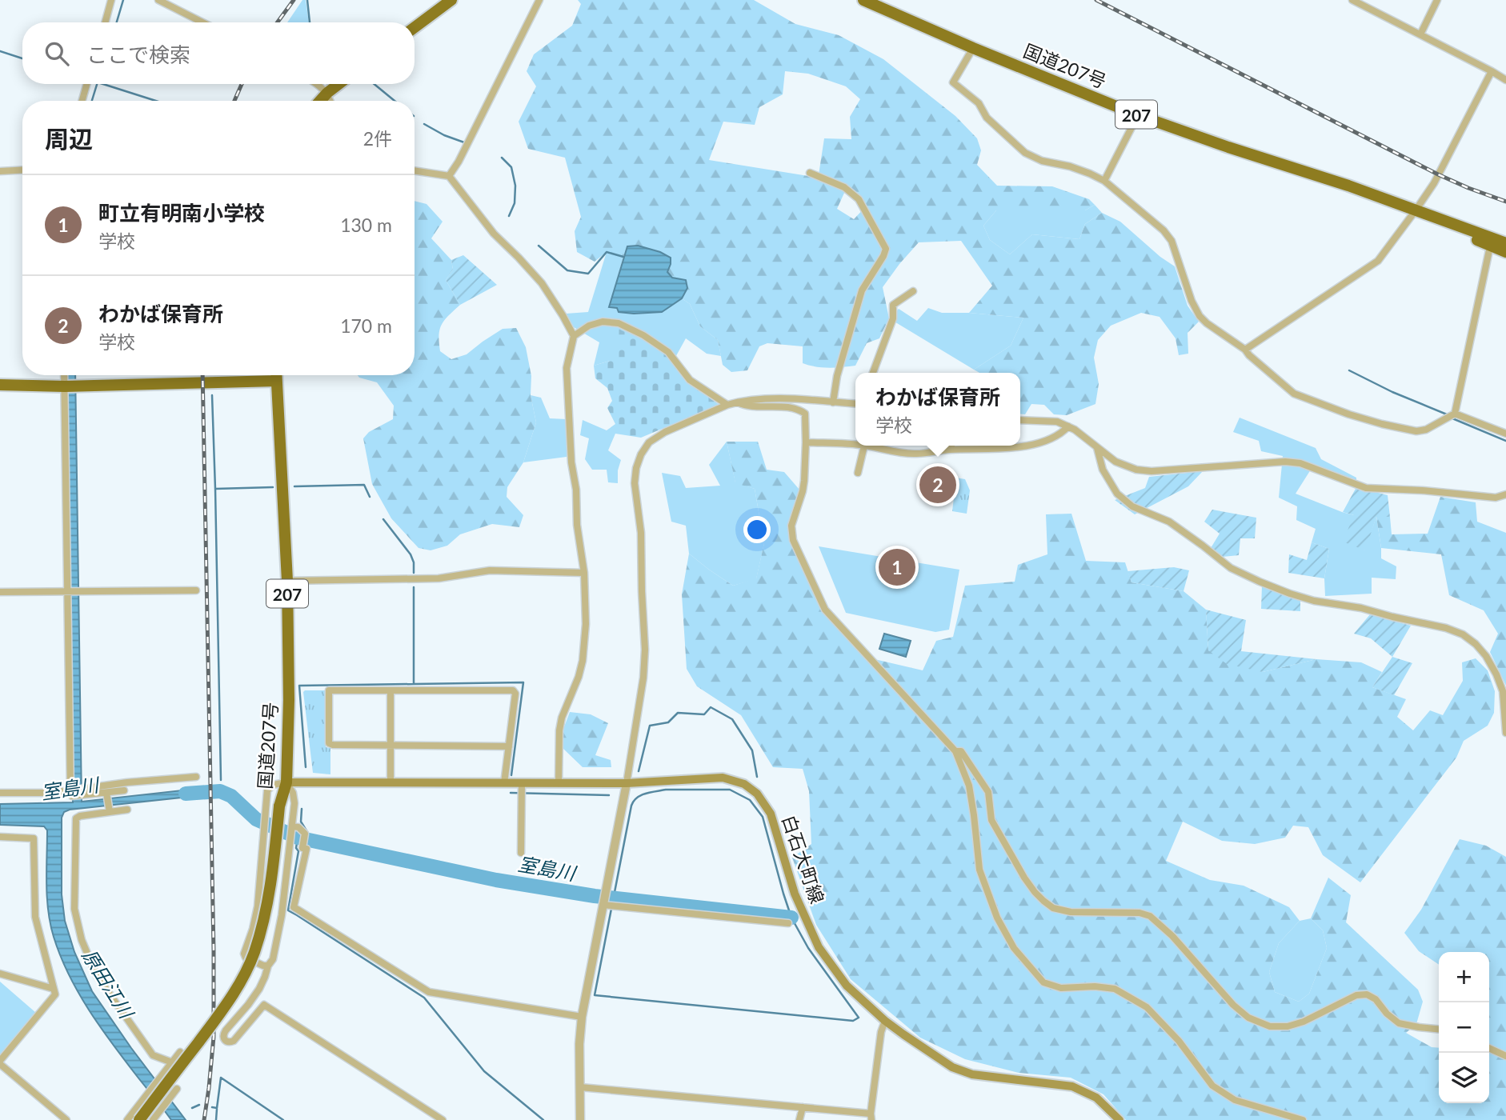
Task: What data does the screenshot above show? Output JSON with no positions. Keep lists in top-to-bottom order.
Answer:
{
  "streets": {
    "highway": ["国道207号", "207"],
    "main road": ["白石大町線"]
  },
  "crossings": [
    ["国道207号", "白石大町線"]
  ],
  "water": ["室島川", "原田江川"],
  "page": {
    "search": "ここで検索",
    "heading": ["周辺", "2件"],
    "list": [
      {
        "mark": "1",
        "name": "町立有明南小学校",
        "note": "学校",
        "value": "130 m"
      },
      {
        "mark": "2",
        "name": "わかば保育所",
        "note": "学校",
        "value": "170 m"
      }
    ],
    "popup": ["わかば保育所", "学校"],
    "pins": ["2", "1"],
    "map_buttons": ["+", "−"]
  }
}
